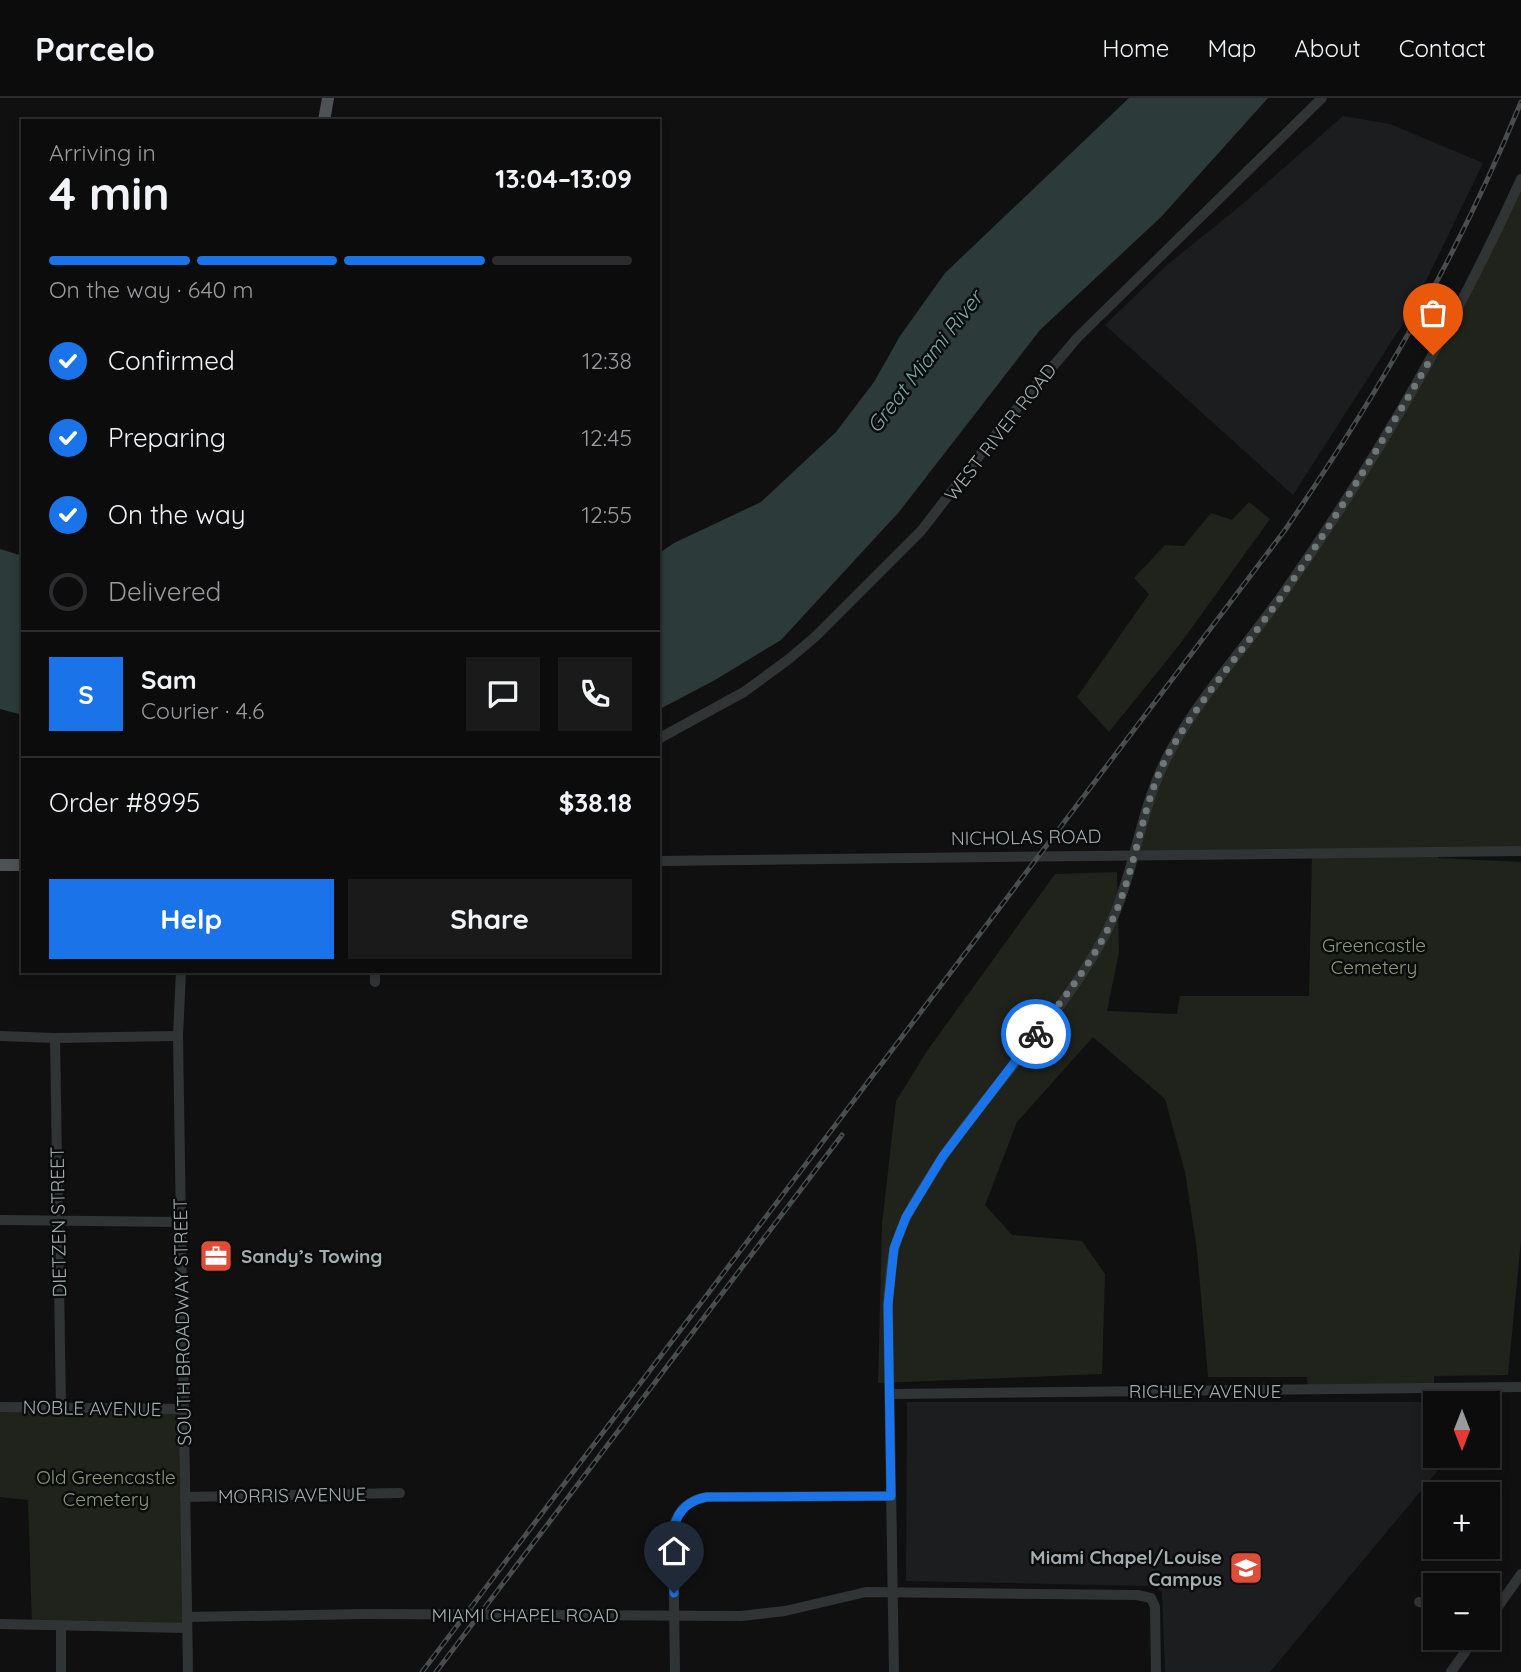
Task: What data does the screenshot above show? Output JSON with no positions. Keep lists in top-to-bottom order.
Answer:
{
  "streets": {
    "street": [
      "WEST RIVER ROAD",
      "NICHOLAS ROAD",
      "DIETZEN STREET",
      "SOUTH BROADWAY STREET",
      "RICHLEY AVENUE",
      "NOBLE AVENUE",
      "MORRIS AVENUE",
      "MIAMI CHAPEL ROAD"
    ]
  },
  "crossings": [
    ["DIETZEN STREET", "NOBLE AVENUE"],
    ["SOUTH BROADWAY STREET", "NOBLE AVENUE"],
    ["SOUTH BROADWAY STREET", "MORRIS AVENUE"],
    ["SOUTH BROADWAY STREET", "MIAMI CHAPEL ROAD"]
  ],
  "water": ["Great Miami River"],
  "parks": ["Greencastle Cemetery", "Old Greencastle Cemetery"],
  "places": {
    "office": ["Sandy’s Towing"],
    "school or university": ["Miami Chapel/Louise Campus"]
  },
  "north": "bottom",
  "page": {
    "header": "Parcelo",
    "nav": [
      "Home",
      "Map",
      "About",
      "Contact"
    ],
    "heading": ["4 min", "Arriving in", "13:04–13:09"],
    "panel": [
      "Sam",
      "Courier · 4.6",
      "Order #8995",
      "$38.18"
    ],
    "bar": "On the way · 640 m",
    "list": [
      ["Confirmed", "12:38"],
      ["Preparing", "12:45"],
      ["On the way", "12:55"],
      "Delivered"
    ],
    "round": "S",
    "buttons": ["Help", "Share"],
    "map_buttons": ["+", "−"]
  }
}
